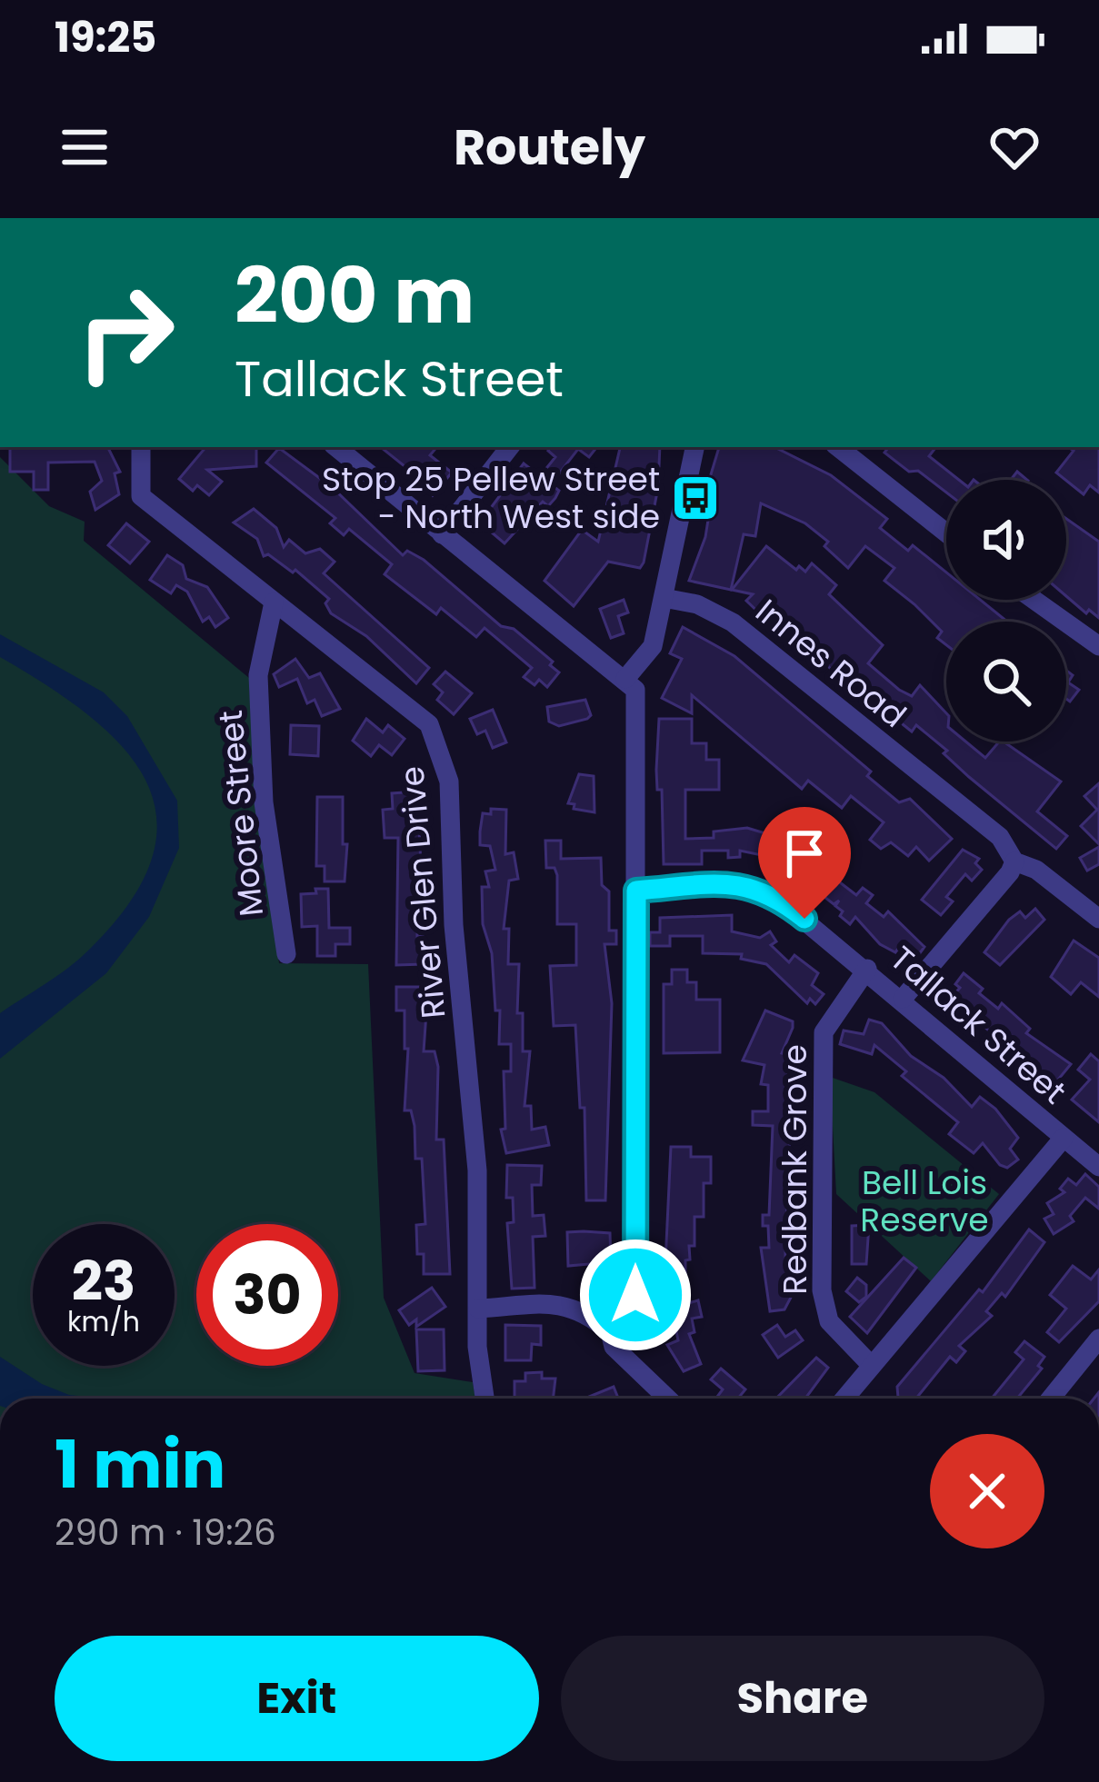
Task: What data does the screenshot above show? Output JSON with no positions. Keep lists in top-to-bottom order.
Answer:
{
  "streets": {
    "street": [
      "Innes Road",
      "Moore Street",
      "River Glen Drive",
      "Tallack Street",
      "Redbank Grove"
    ]
  },
  "crossings": [
    ["Moore Street", "River Glen Drive"],
    ["Tallack Street", "Redbank Grove"]
  ],
  "parks": ["Bell Lois Reserve"],
  "places": {
    "bus stop": ["Stop 25 Pellew Street - North West side"]
  },
  "page": {
    "status": "19:25",
    "header": "Routely",
    "turn": ["200 m", "Tallack Street"],
    "speed": "23 km/h",
    "limit": "30",
    "heading": ["1 min", "290 m · 19:26"],
    "buttons": ["Exit", "Share"]
  }
}
